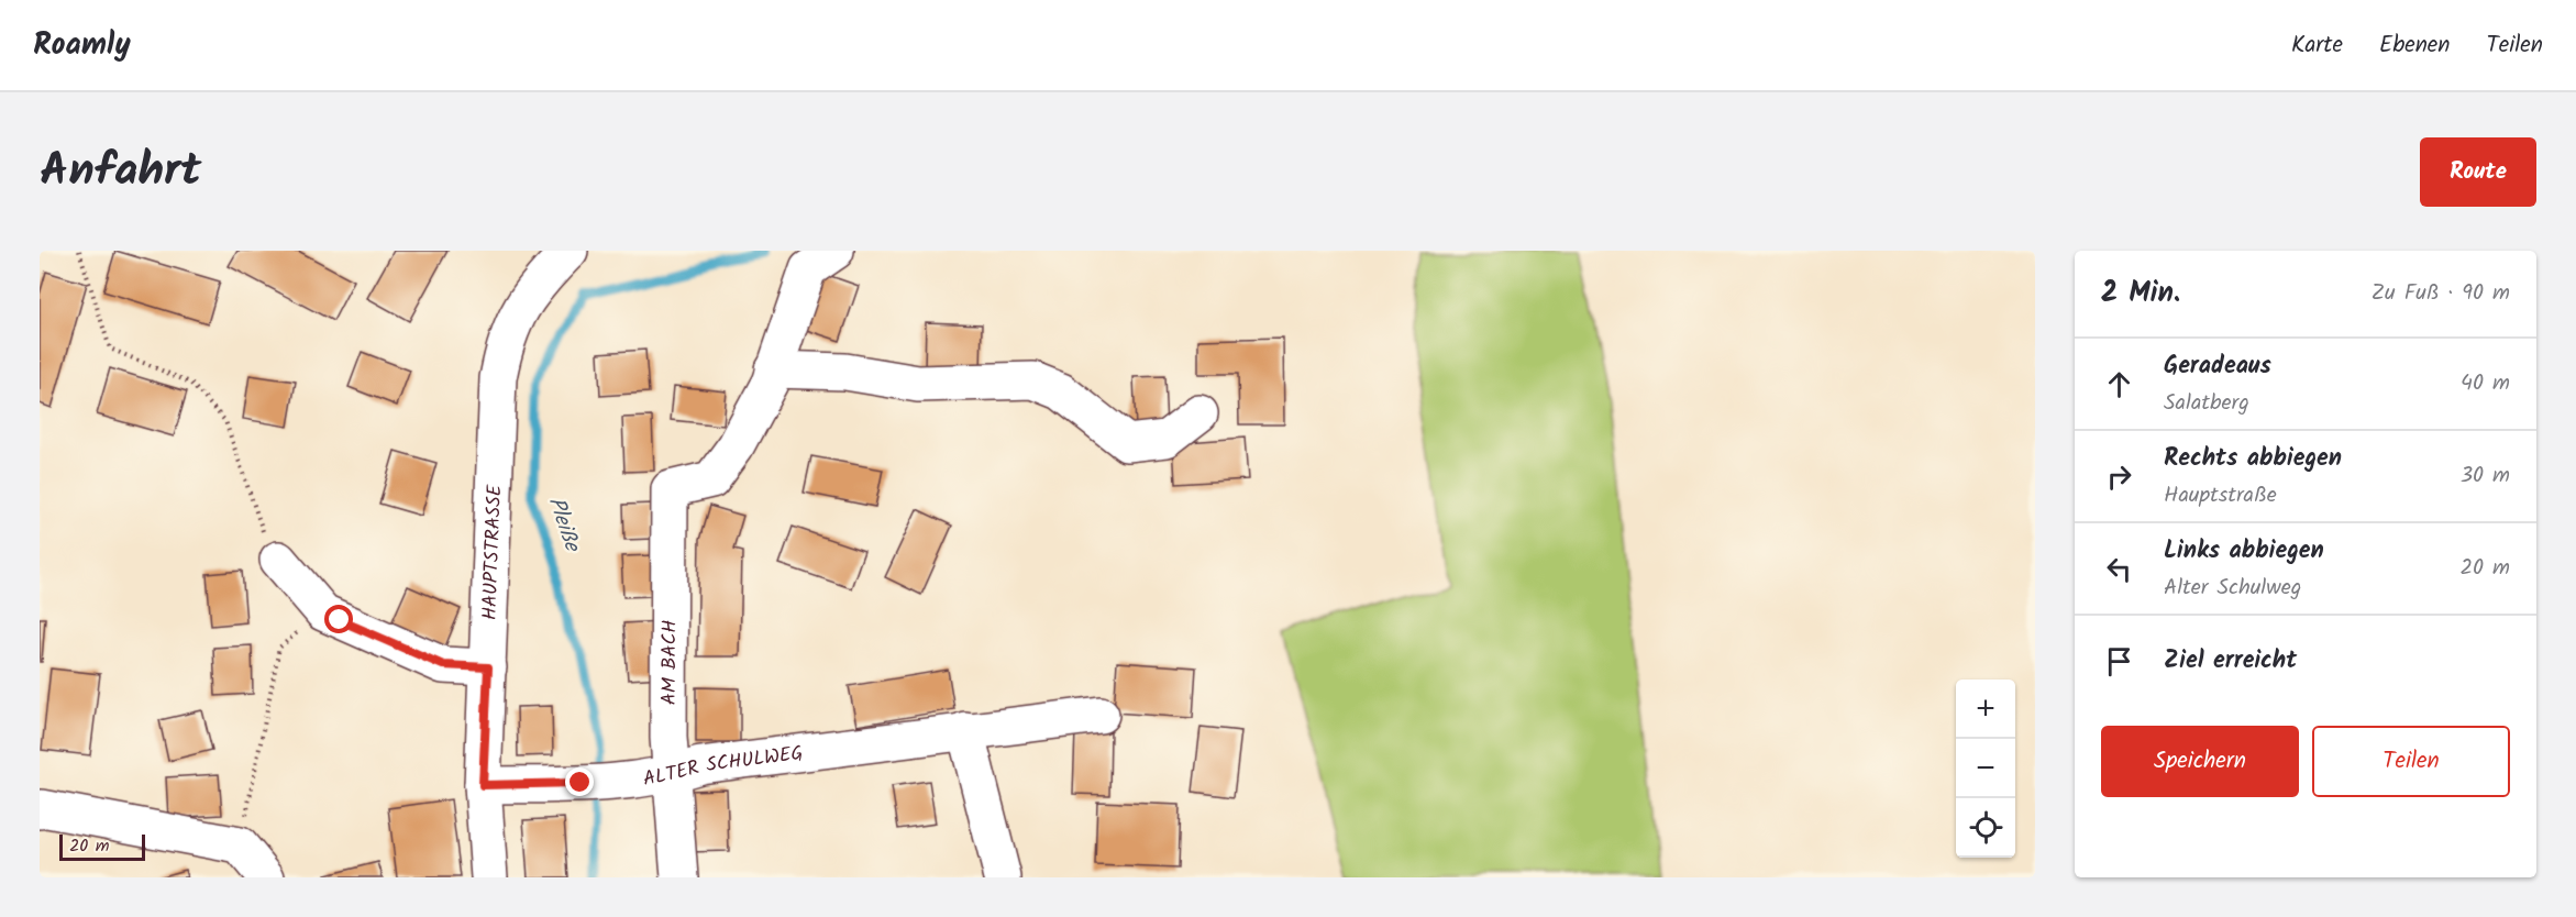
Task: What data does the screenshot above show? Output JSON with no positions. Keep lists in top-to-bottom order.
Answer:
{
  "streets": {
    "street": ["HAUPTSTRASSE", "AM BACH", "ALTER SCHULWEG"]
  },
  "crossings": [
    ["HAUPTSTRASSE", "ALTER SCHULWEG"],
    ["AM BACH", "ALTER SCHULWEG"]
  ],
  "water": ["Pleiße"],
  "scale_bar": "20 m",
  "page": {
    "header": "Roamly",
    "nav": ["Karte", "Ebenen", "Teilen"],
    "title": "Anfahrt",
    "buttons": [
      "Route",
      ["Speichern", "Teilen"]
    ],
    "heading": ["2 Min.", "Zu Fuß · 90 m"],
    "list": [
      ["Geradeaus", "Salatberg", "40 m"],
      ["Rechts abbiegen", "Hauptstraße", "30 m"],
      ["Links abbiegen", "Alter Schulweg", "20 m"],
      "Ziel erreicht"
    ],
    "map_buttons": ["+", "−"],
    "scale": "20 m"
  }
}
